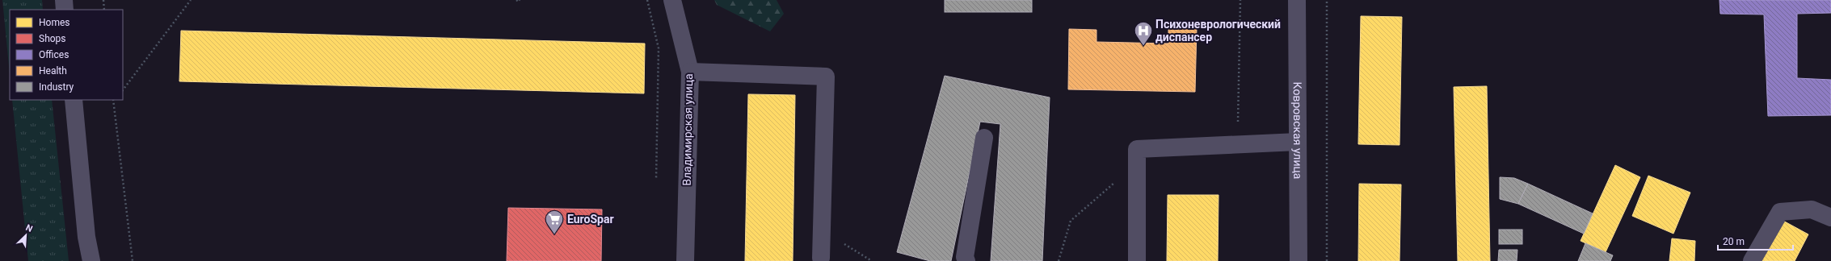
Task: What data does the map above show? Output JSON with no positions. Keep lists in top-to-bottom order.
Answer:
{
  "streets": {
    "street": ["Владимирская улица", "Ковровская улица"]
  },
  "places": {
    "hospital": ["Психоневрологический диспансер"],
    "supermarket": ["EuroSpar"]
  },
  "legend": [
    "Homes",
    "Shops",
    "Offices",
    "Health",
    "Industry"
  ],
  "scale_bar": "20 m",
  "north": "top right"
}
